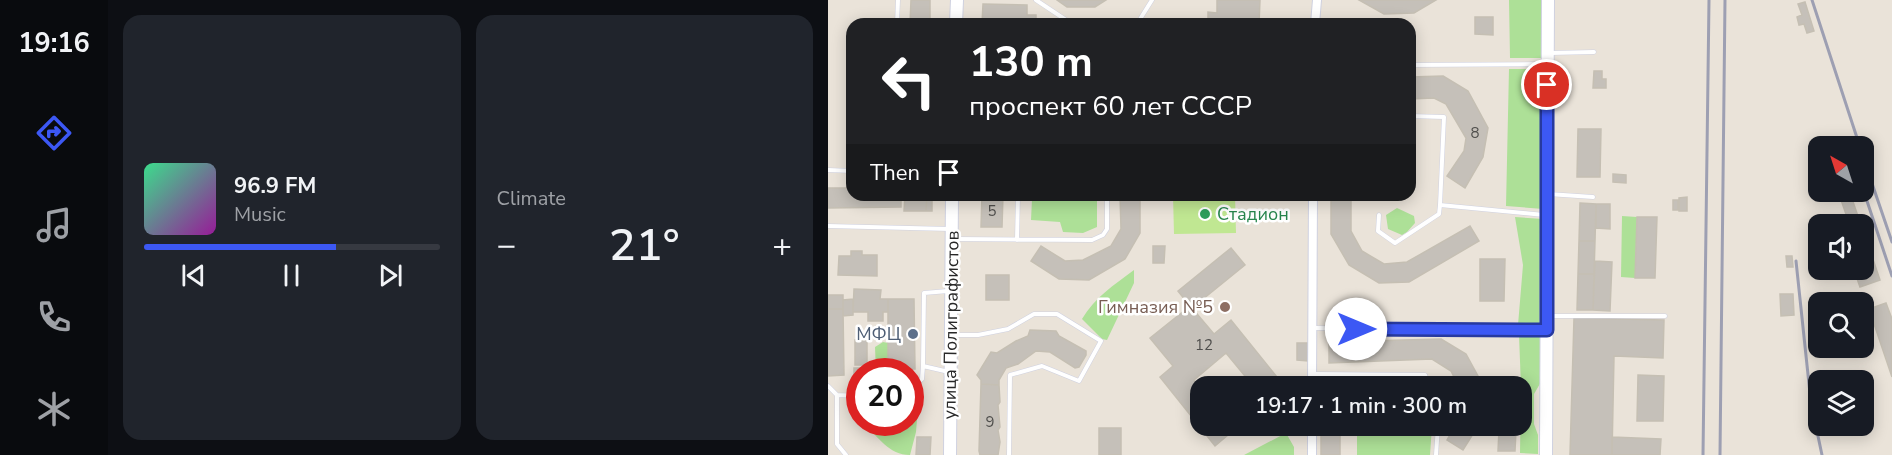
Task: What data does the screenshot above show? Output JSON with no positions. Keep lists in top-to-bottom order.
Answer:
{
  "streets": {
    "street": ["улица Полиграфистов"]
  },
  "places": ["Стадион", "Гимназия №5", "МФЦ"],
  "house_numbers": [
    "8",
    "5",
    "12",
    "9"
  ],
  "north": "top left",
  "page": {
    "tabs": "19:16",
    "tile": "Climate",
    "turn": ["130 m", "проспект 60 лет СССР"],
    "then": "Then",
    "song": ["96.9 FM", "Music"],
    "heat": ["−", "21°", "+"],
    "limit": "20",
    "trip": "19:17 · 1 min · 300 m"
  }
}
